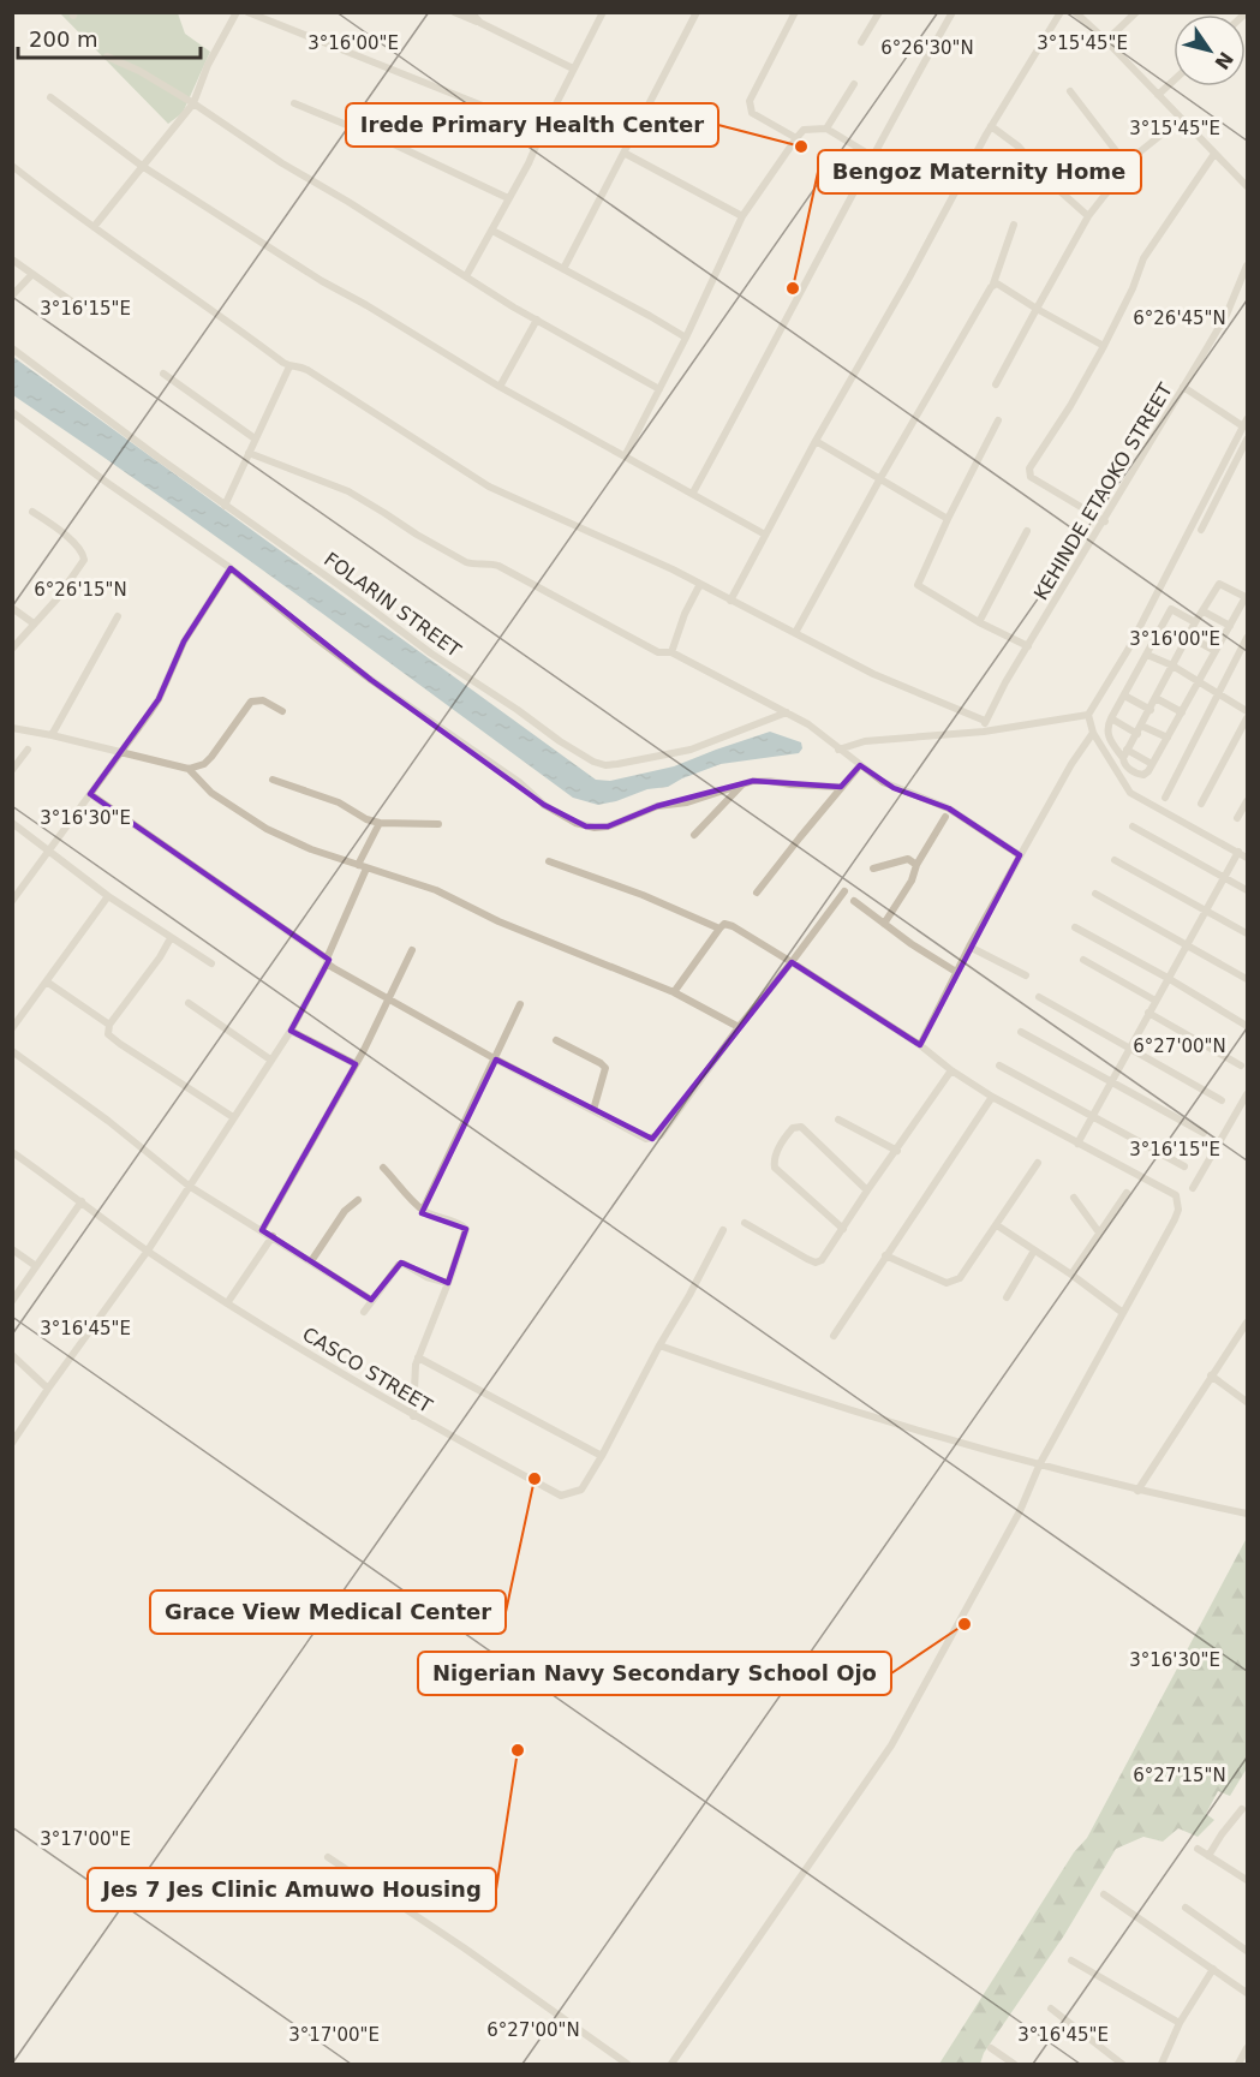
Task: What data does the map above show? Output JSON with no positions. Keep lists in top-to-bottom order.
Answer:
{
  "streets": {
    "street": ["KEHINDE ETAOKO STREET", "FOLARIN STREET", "CASCO STREET"]
  },
  "places": [
    "Irede Primary Health Center",
    "Bengoz Maternity Home",
    "Grace View Medical Center",
    "Nigerian Navy Secondary School Ojo",
    "Jes 7 Jes Clinic Amuwo Housing"
  ],
  "scale_bar": "200 m",
  "north": "bottom right",
  "coordinates": [
    "3°16'00\"E",
    "3°15'45\"E",
    "6°26'30\"N",
    "3°16'15\"E",
    "6°26'45\"N",
    "6°26'15\"N",
    "3°16'30\"E",
    "6°27'00\"N",
    "3°16'45\"E",
    "6°27'15\"N",
    "3°17'00\"E"
  ]
}
